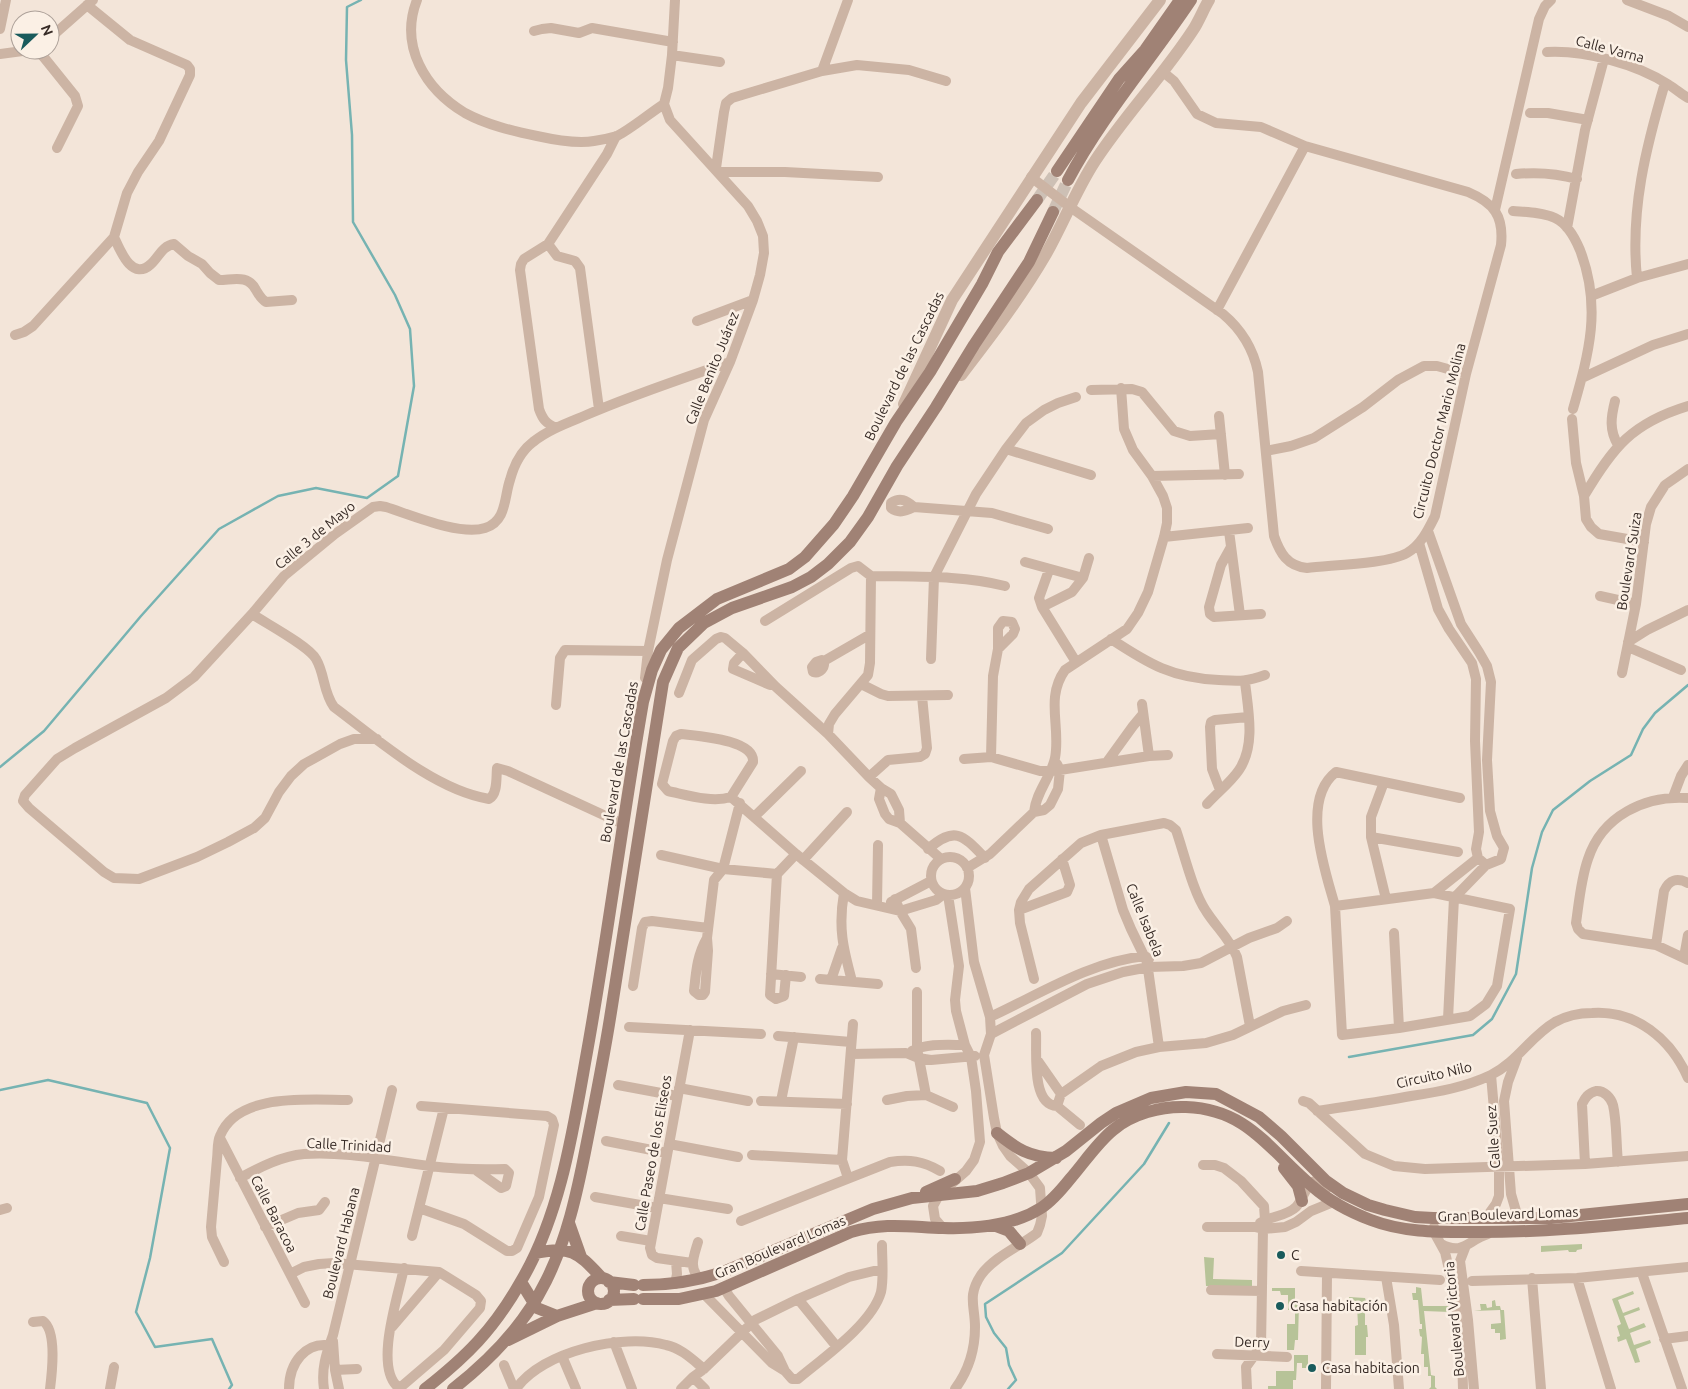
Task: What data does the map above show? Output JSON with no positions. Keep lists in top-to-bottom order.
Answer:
{
  "streets": {
    "main road": ["Boulevard de las Cascadas", "Gran Boulevard Lomas"],
    "street": [
      "Calle Varna",
      "Calle Benito Juárez",
      "Circuito Doctor Mario Molina",
      "Calle 3 de Mayo",
      "Boulevard Suiza",
      "Calle Isabela",
      "Circuito Nilo",
      "Calle Suez",
      "Calle Trinidad",
      "Calle Paseo de los Eliseos",
      "Calle Baracoa",
      "Boulevard Habana",
      "Boulevard Victoria",
      "Derry"
    ]
  },
  "crossings": [
    ["Boulevard de las Cascadas", "Calle Benito Juárez"],
    ["Boulevard de las Cascadas", "Circuito Doctor Mario Molina"],
    ["Calle Benito Juárez", "Calle 3 de Mayo"],
    ["Circuito Nilo", "Calle Suez"],
    ["Calle Suez", "Gran Boulevard Lomas"],
    ["Calle Trinidad", "Calle Baracoa"],
    ["Calle Trinidad", "Boulevard Habana"],
    ["Gran Boulevard Lomas", "Boulevard Victoria"]
  ],
  "places": ["C", "Casa habitación", "Casa habitacion"],
  "north": "right"
}
